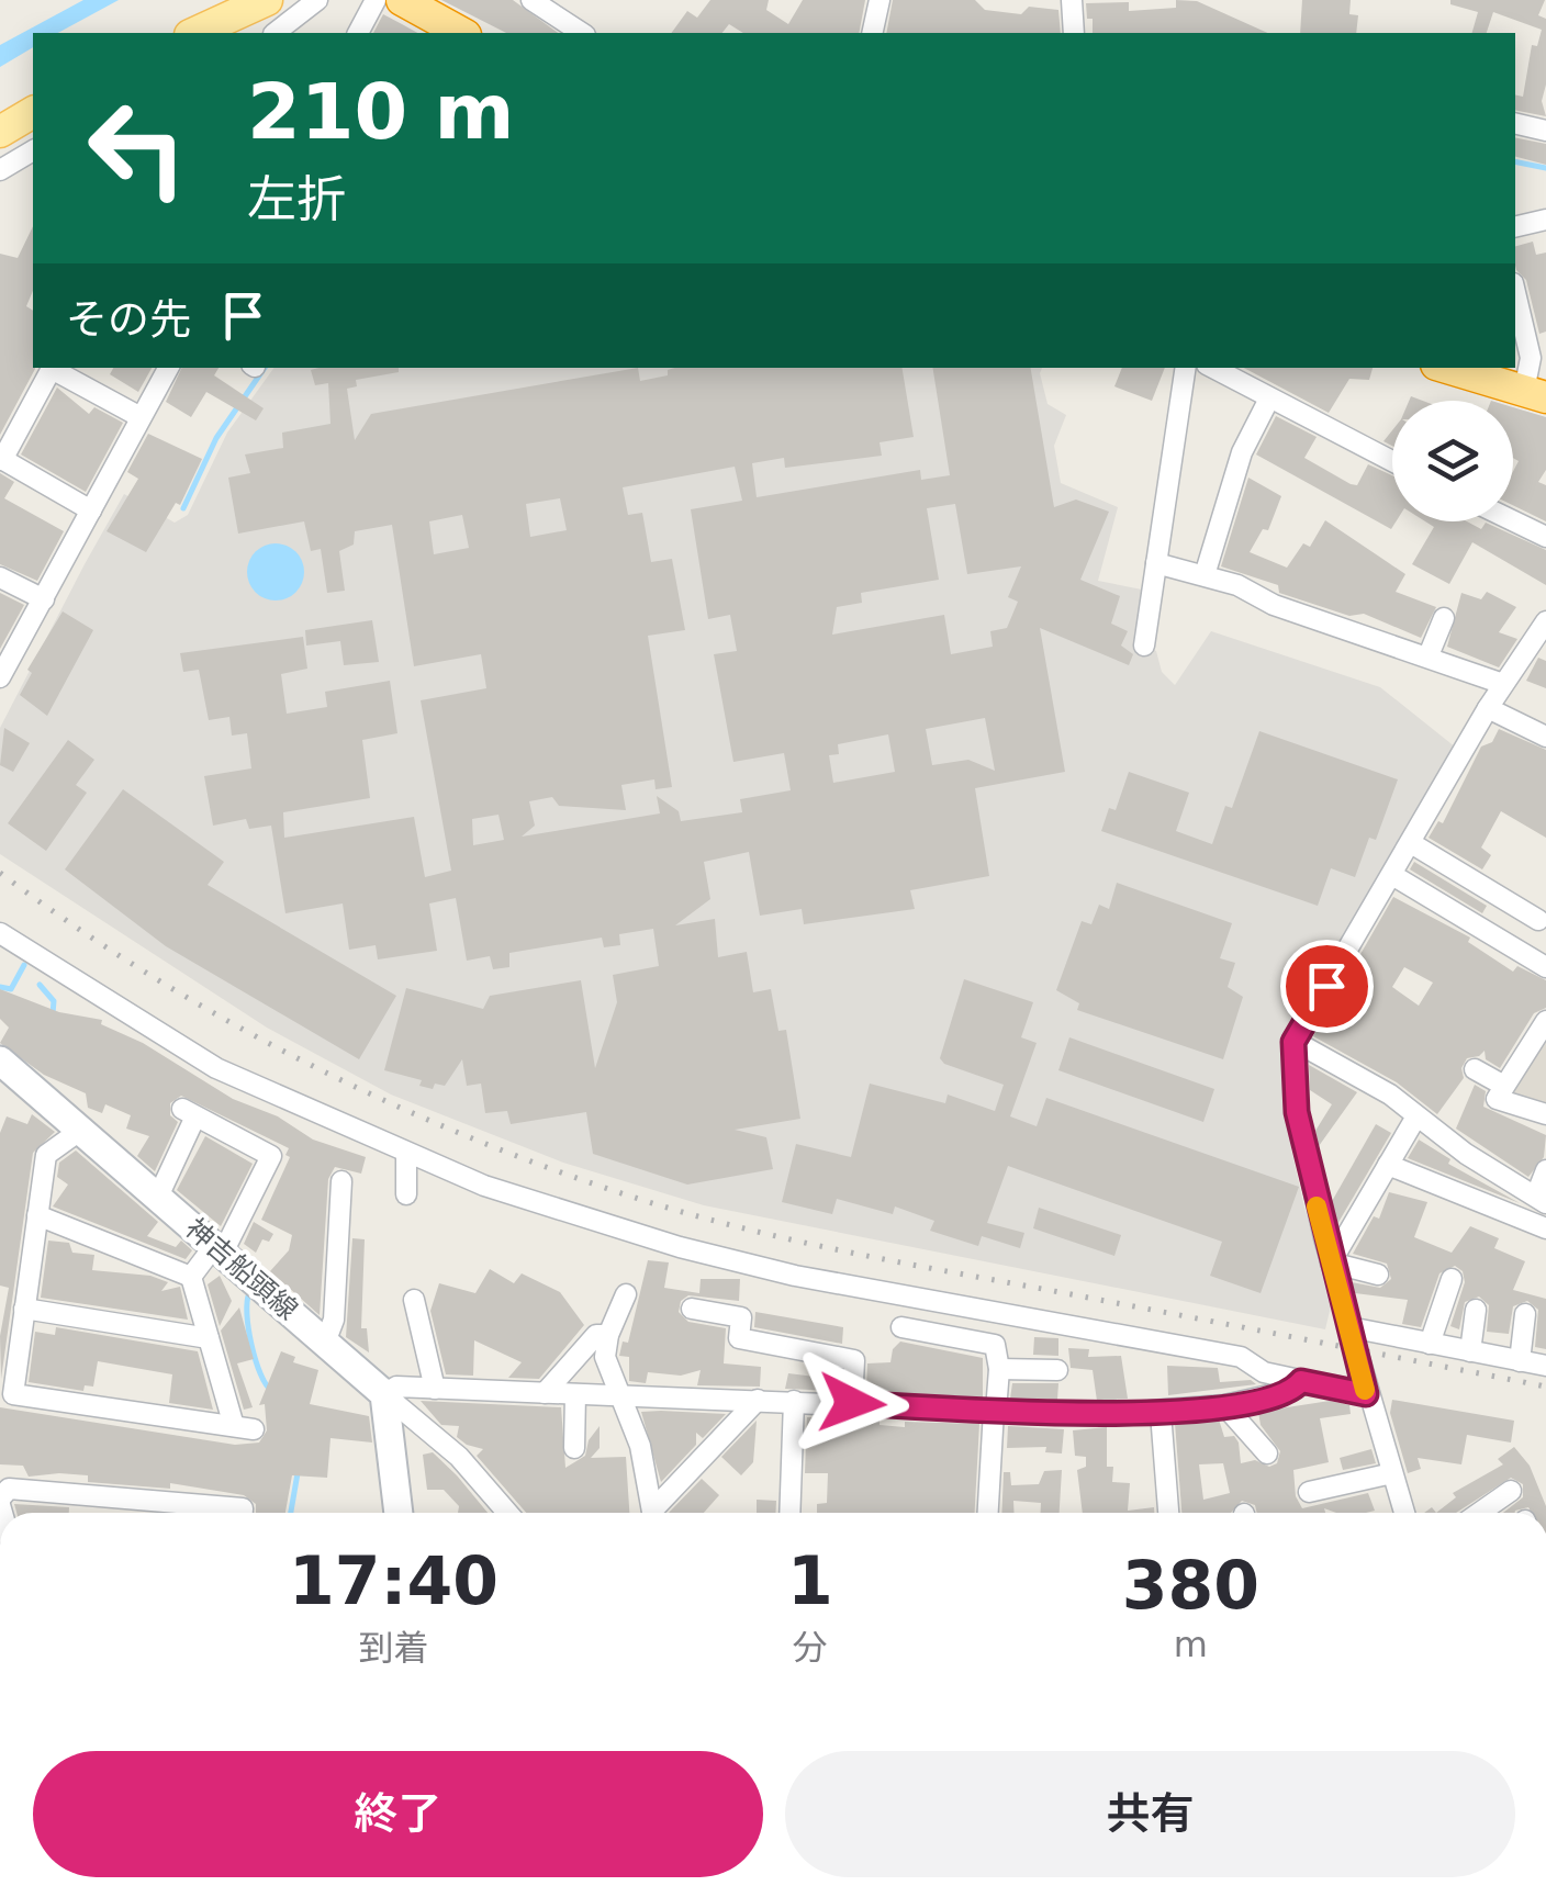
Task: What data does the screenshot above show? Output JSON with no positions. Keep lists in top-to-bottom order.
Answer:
{
  "streets": {
    "main road": ["神吉船頭線"]
  },
  "page": {
    "turn": ["210 m", "左折"],
    "then": "その先",
    "eta": [
      "17:40",
      "到着",
      "1",
      "分",
      "380",
      "m"
    ],
    "buttons": ["終了", "共有"]
  }
}
